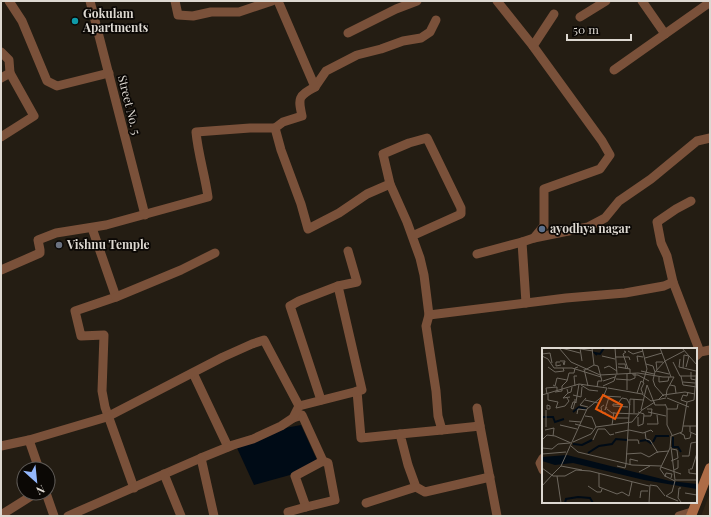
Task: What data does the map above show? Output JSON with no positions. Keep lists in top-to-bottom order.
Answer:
{
  "streets": {
    "street": ["Street No. 5"]
  },
  "places": ["Gokulam Apartments", "ayodhya nagar", "Vishnu Temple"],
  "scale_bar": "50 m",
  "north": "bottom right"
}
